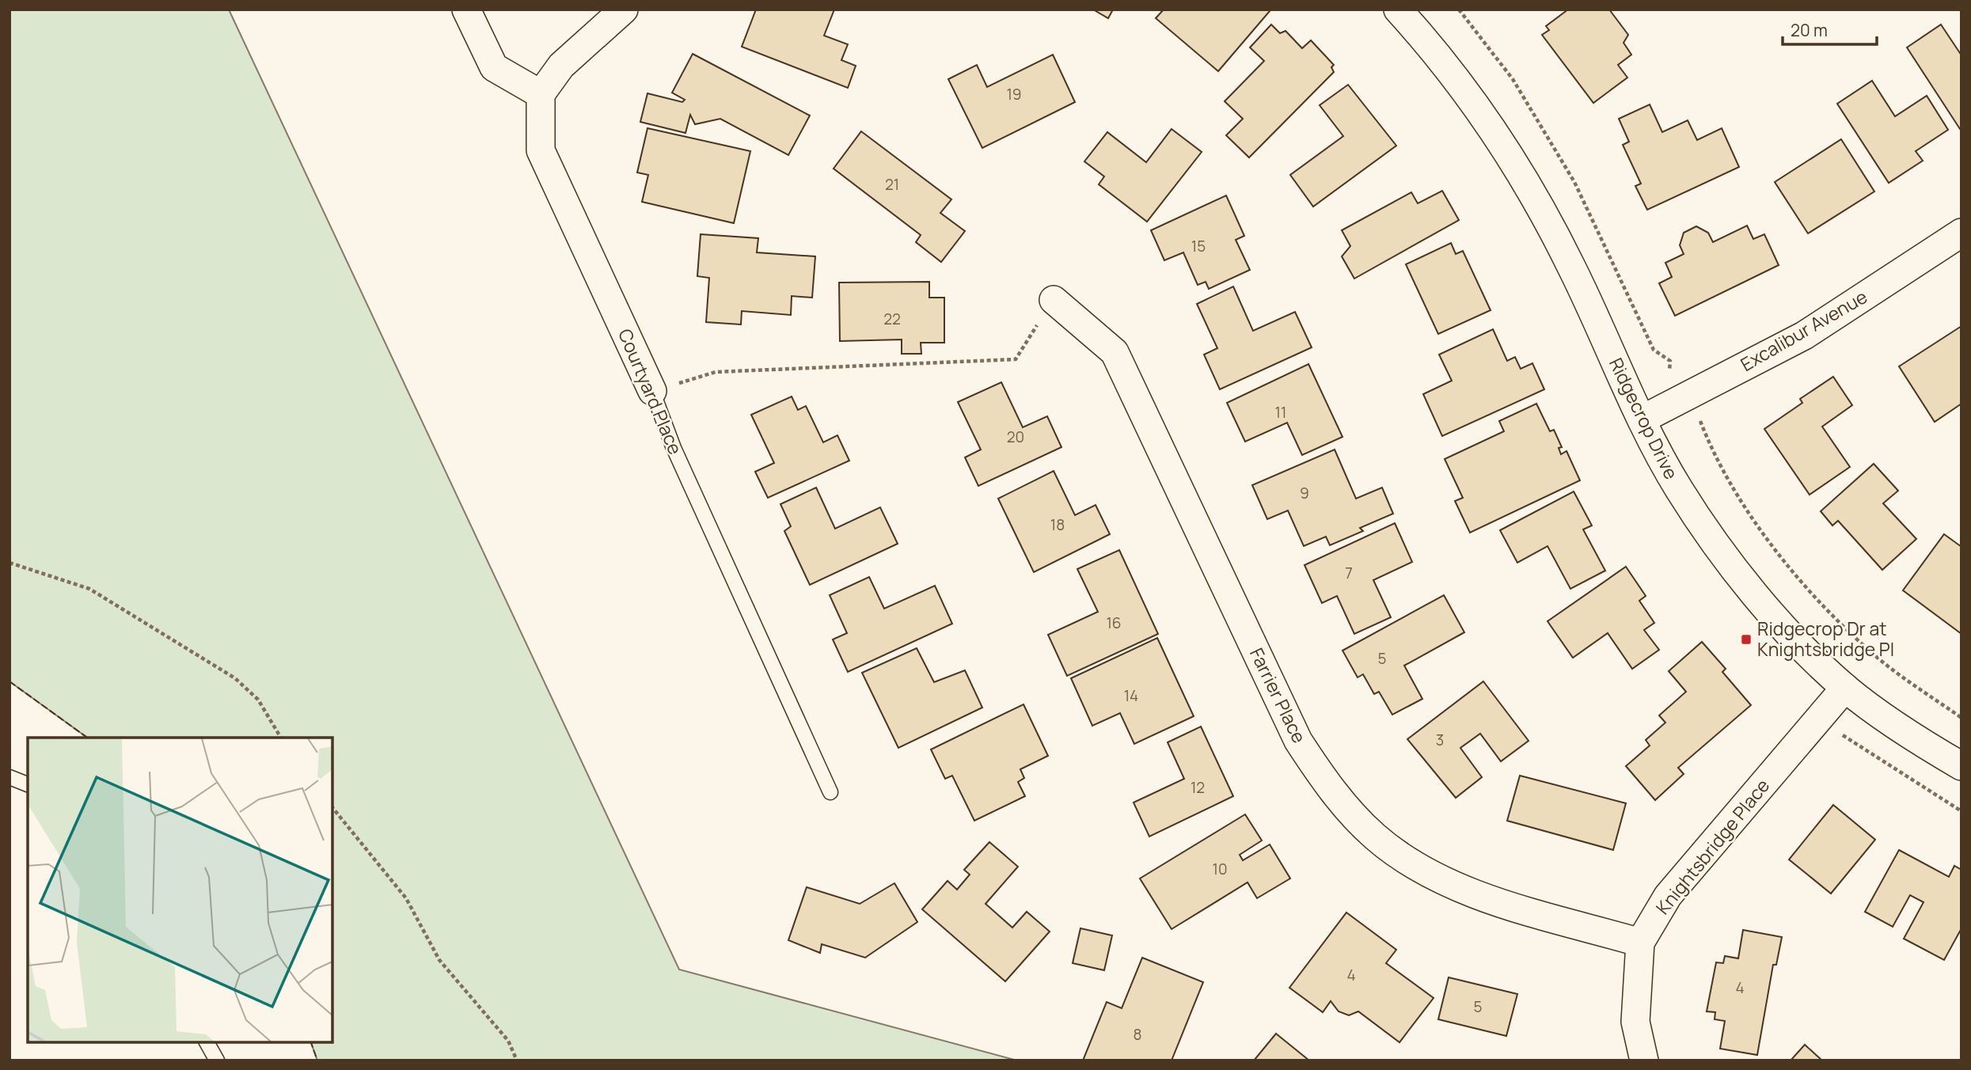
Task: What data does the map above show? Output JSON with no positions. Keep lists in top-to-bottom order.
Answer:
{
  "streets": {
    "street": [
      "Excalibur Avenue",
      "Courtyard Place",
      "Ridgecrop Drive",
      "Farrier Place",
      "Knightsbridge Place"
    ]
  },
  "crossings": [
    ["Excalibur Avenue", "Ridgecrop Drive"],
    ["Ridgecrop Drive", "Knightsbridge Place"],
    ["Farrier Place", "Knightsbridge Place"]
  ],
  "places": {
    "transit": ["Ridgecrop Dr at Knightsbridge Pl"]
  },
  "house_numbers": [
    "19",
    "21",
    "15",
    "22",
    "11",
    "20",
    "9",
    "18",
    "7",
    "16",
    "5",
    "14",
    "3",
    "12",
    "10",
    "4",
    "4",
    "5",
    "8"
  ],
  "scale_bar": "20 m"
}
